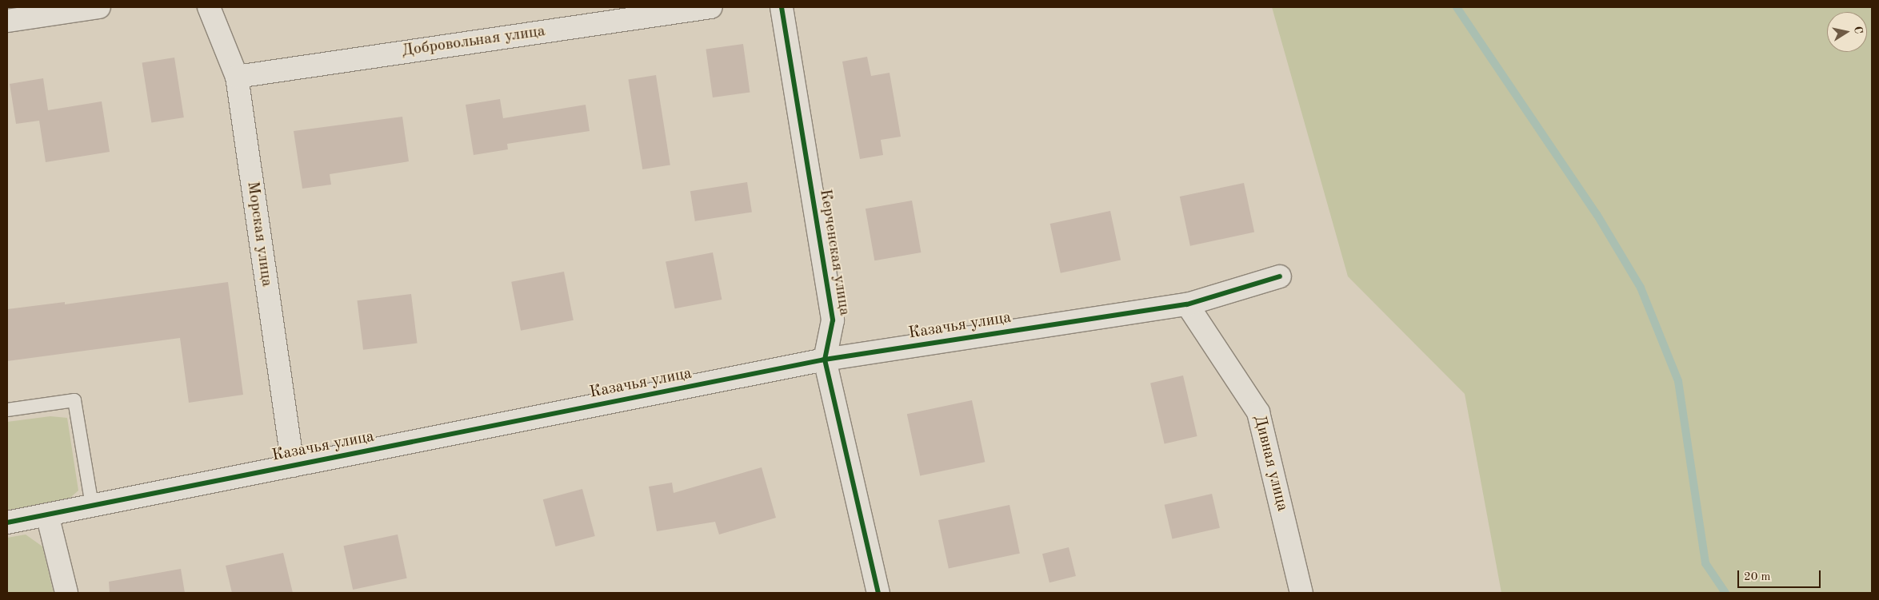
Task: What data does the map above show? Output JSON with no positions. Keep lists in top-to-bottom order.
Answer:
{
  "streets": {
    "street": [
      "Добровольная улица",
      "Морская улица",
      "Керченская улица",
      "Казачья улица",
      "Дивная улица"
    ]
  },
  "crossings": [
    ["Добровольная улица", "Морская улица"],
    ["Морская улица", "Казачья улица"],
    ["Керченская улица", "Казачья улица"],
    ["Казачья улица", "Дивная улица"]
  ],
  "scale_bar": "20 m",
  "north": "right"
}
